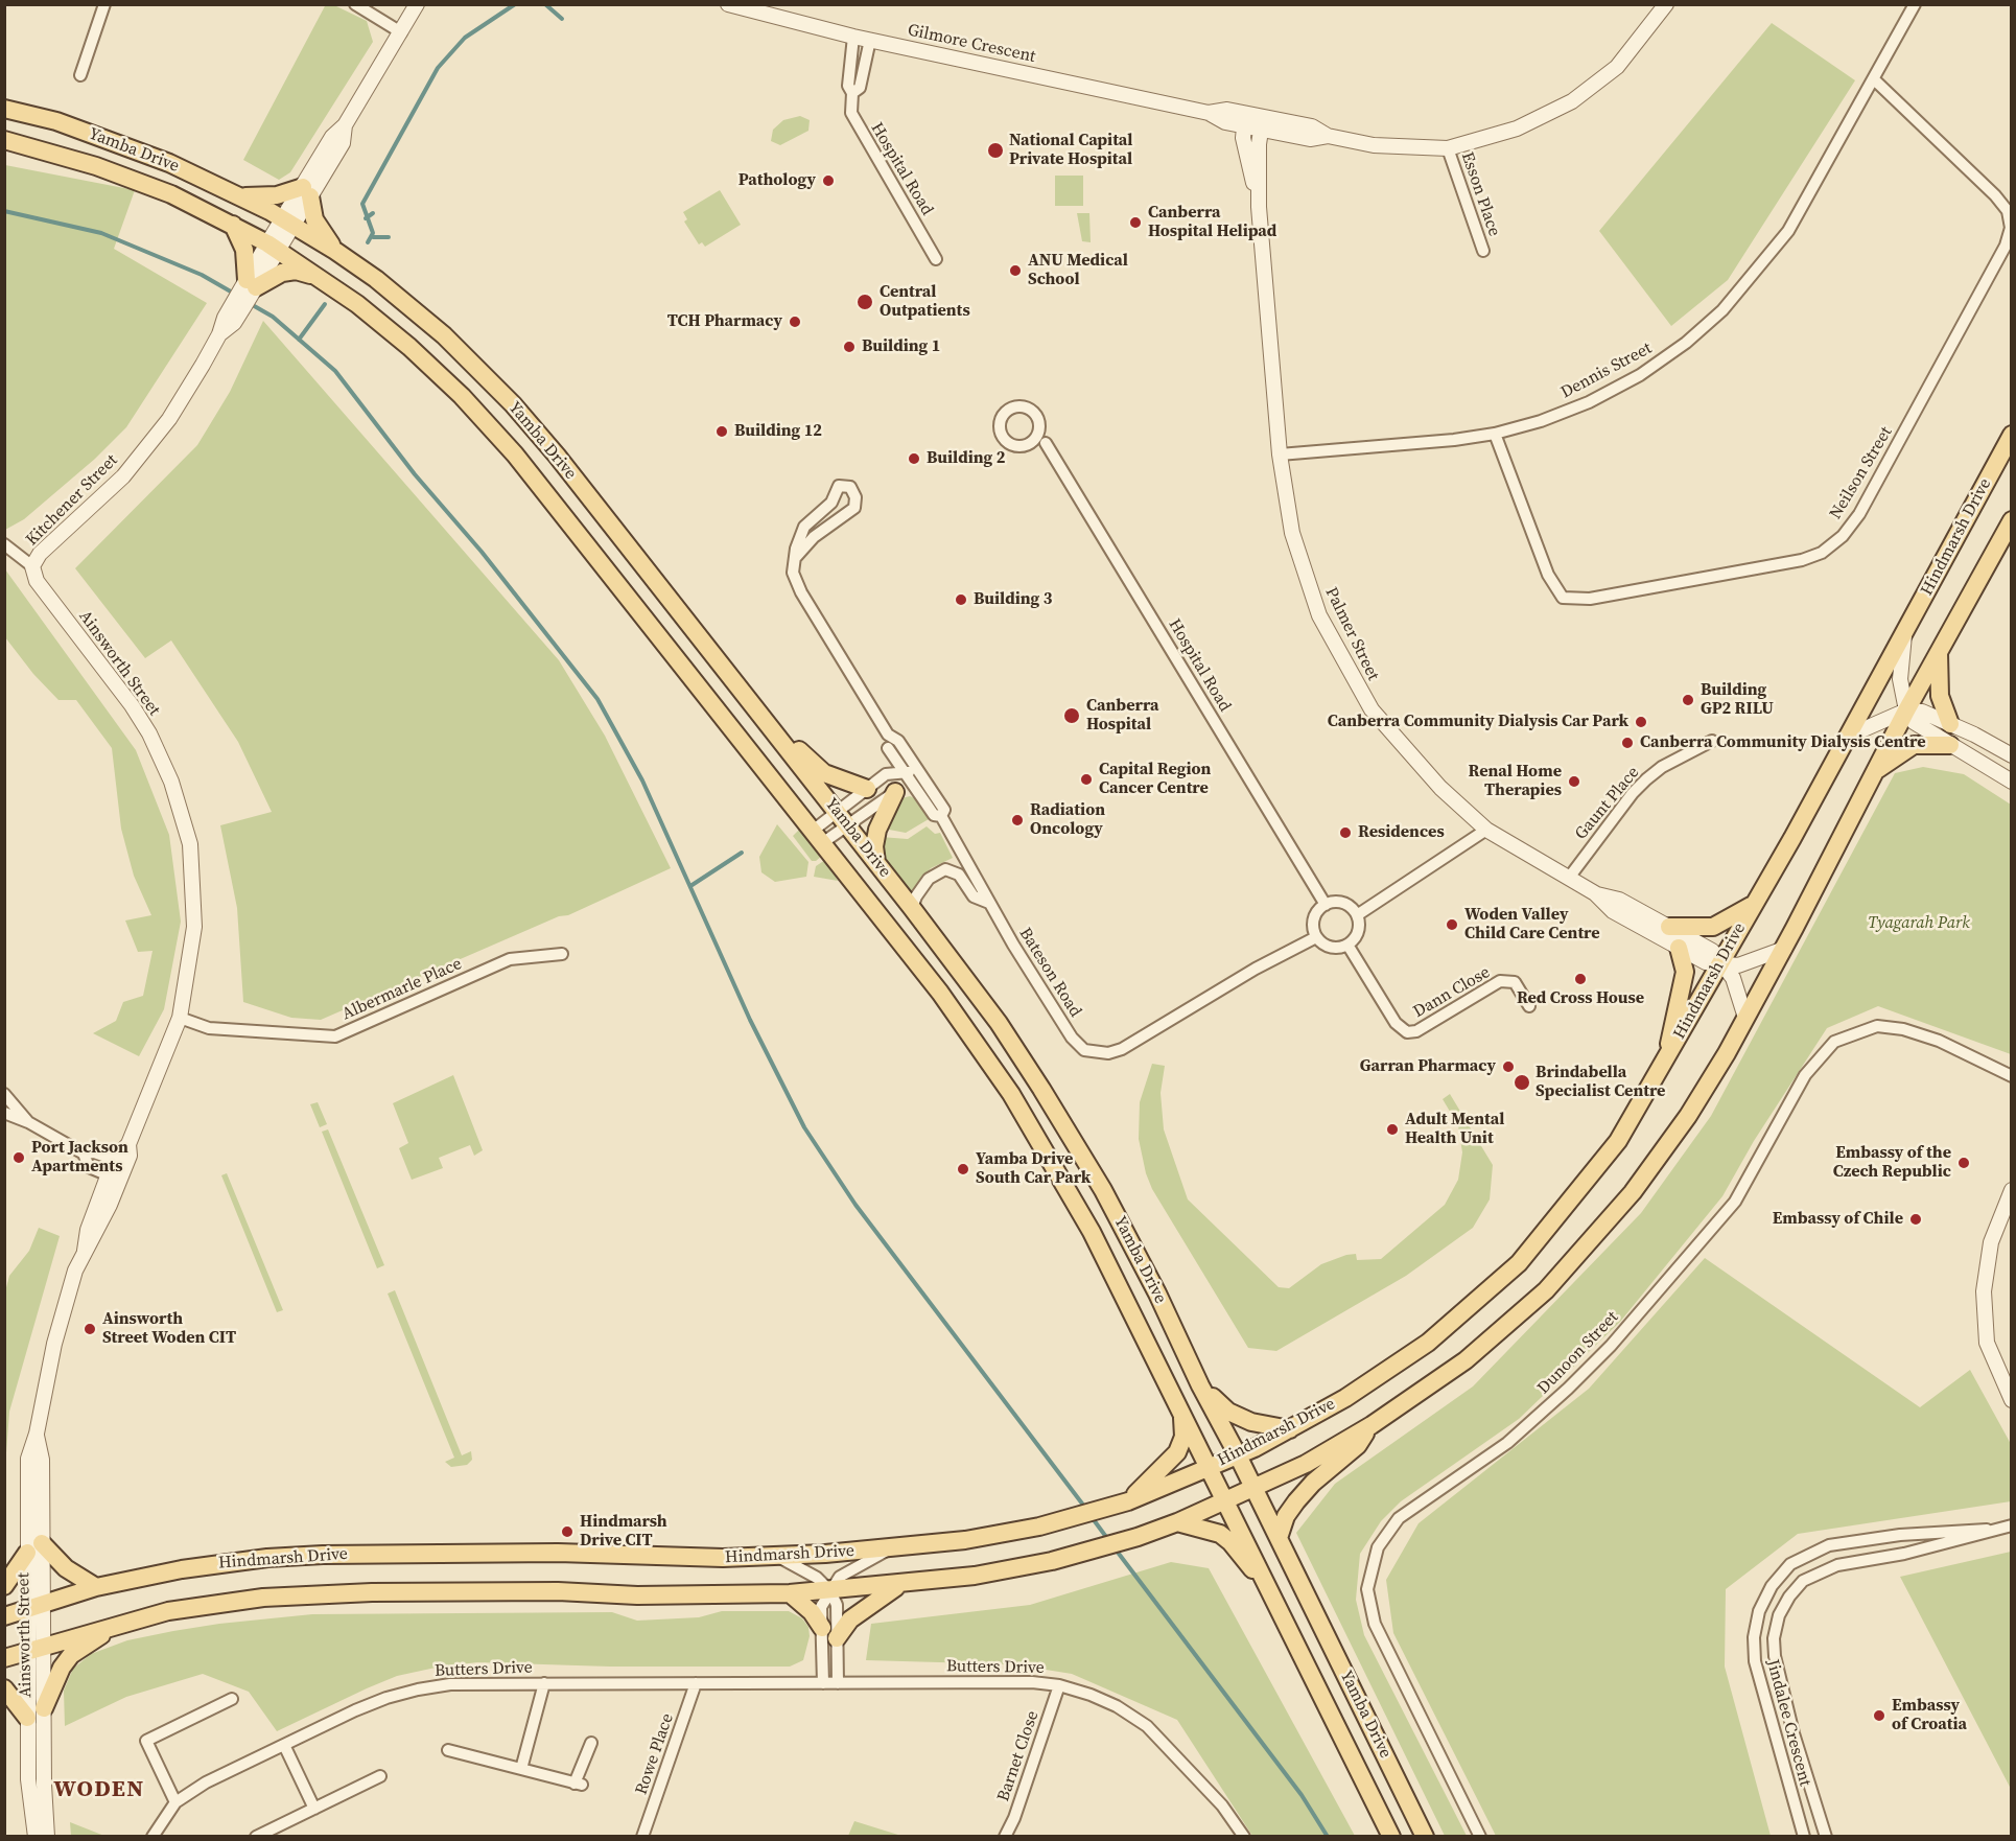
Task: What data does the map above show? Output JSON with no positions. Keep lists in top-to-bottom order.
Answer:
{
  "streets": {
    "main road": ["Yamba Drive", "Hindmarsh Drive"],
    "street": [
      "Gilmore Crescent",
      "Hospital Road",
      "Esson Place",
      "Dennis Street",
      "Neilson Street",
      "Kitchener Street",
      "Palmer Street",
      "Ainsworth Street",
      "Gaunt Place",
      "Bateson Road",
      "Albermarle Place",
      "Dann Close",
      "Dunoon Street",
      "Butters Drive",
      "Jindalee Crescent",
      "Rowe Place",
      "Barnet Close"
    ]
  },
  "crossings": [
    ["Gilmore Crescent", "Hospital Road"],
    ["Gilmore Crescent", "Esson Place"],
    ["Gilmore Crescent", "Palmer Street"],
    ["Yamba Drive", "Kitchener Street"],
    ["Yamba Drive", "Hindmarsh Drive"],
    ["Hospital Road", "Bateson Road"],
    ["Hospital Road", "Dann Close"],
    ["Dennis Street", "Neilson Street"],
    ["Dennis Street", "Palmer Street"],
    ["Kitchener Street", "Ainsworth Street"],
    ["Hindmarsh Drive", "Palmer Street"],
    ["Hindmarsh Drive", "Ainsworth Street"],
    ["Palmer Street", "Gaunt Place"],
    ["Ainsworth Street", "Albermarle Place"],
    ["Bateson Road", "Dann Close"],
    ["Butters Drive", "Rowe Place"],
    ["Butters Drive", "Barnet Close"]
  ],
  "districts": ["WODEN"],
  "parks": ["Tyagarah Park"],
  "places": [
    "National Capital Private Hospital",
    "Pathology",
    "Canberra Hospital Helipad",
    "ANU Medical School",
    "Central Outpatients",
    "TCH Pharmacy",
    "Building 1",
    "Building 12",
    "Building 2",
    "Building 3",
    "Building GP2 RILU",
    "Canberra Hospital",
    "Canberra Community Dialysis Car Park",
    "Canberra Community Dialysis Centre",
    "Capital Region Cancer Centre",
    "Renal Home Therapies",
    "Radiation Oncology",
    "Residences",
    "Woden Valley Child Care Centre",
    "Red Cross House",
    "Garran Pharmacy",
    "Brindabella Specialist Centre",
    "Adult Mental Health Unit",
    "Port Jackson Apartments",
    "Embassy of the Czech Republic",
    "Yamba Drive South Car Park",
    "Embassy of Chile",
    "Ainsworth Street Woden CIT",
    "Hindmarsh Drive CIT",
    "Embassy of Croatia"
  ]
}
